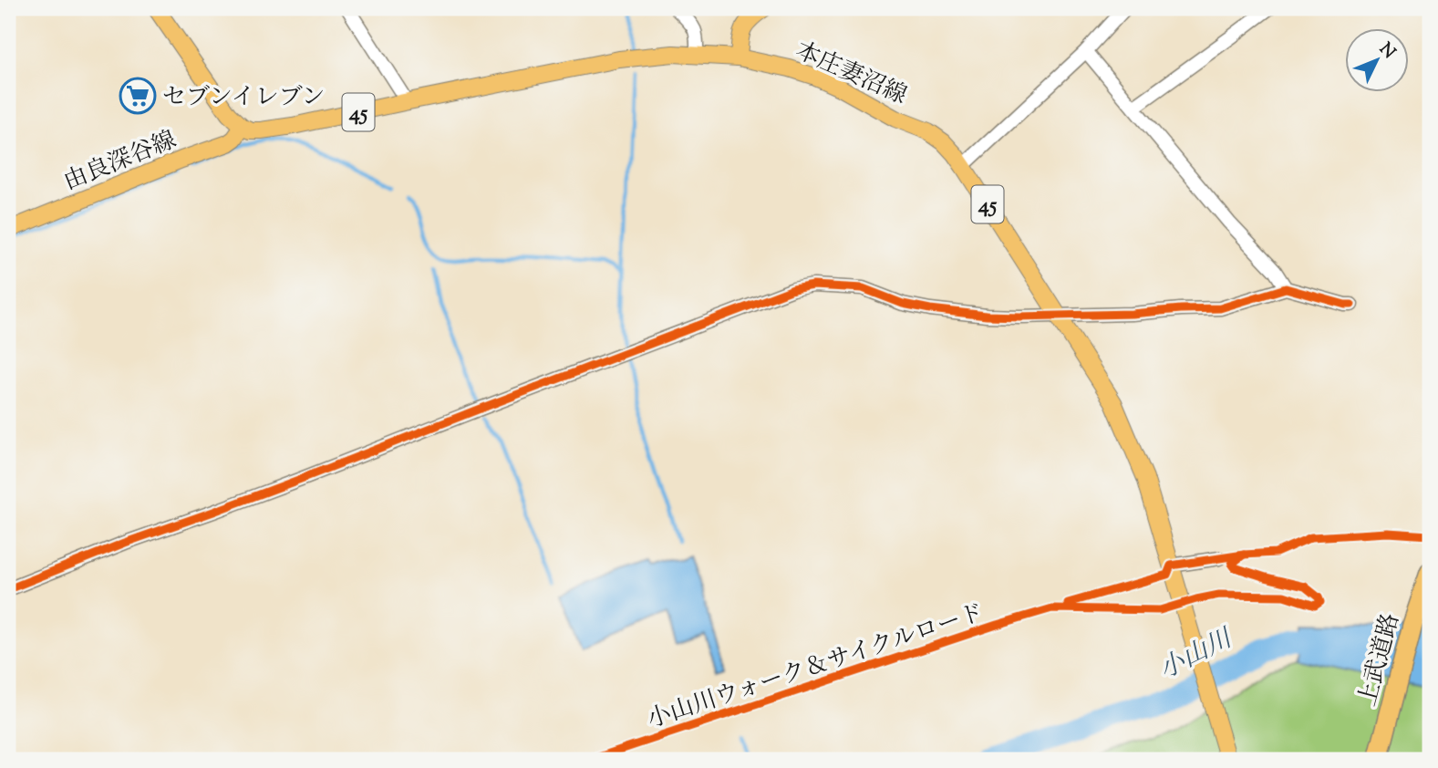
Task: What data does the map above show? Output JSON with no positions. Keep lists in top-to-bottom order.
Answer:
{
  "streets": {
    "highway": ["上武道路"],
    "main road": ["本庄妻沼線", "45", "由良深谷線"],
    "cycle path": ["小山川ウォーク＆サイクルロード"]
  },
  "crossings": [
    ["本庄妻沼線", "45"],
    ["本庄妻沼線", "由良深谷線"]
  ],
  "water": ["小山川"],
  "places": {
    "supermarket": ["セブンイレブン"]
  },
  "north": "top right"
}
